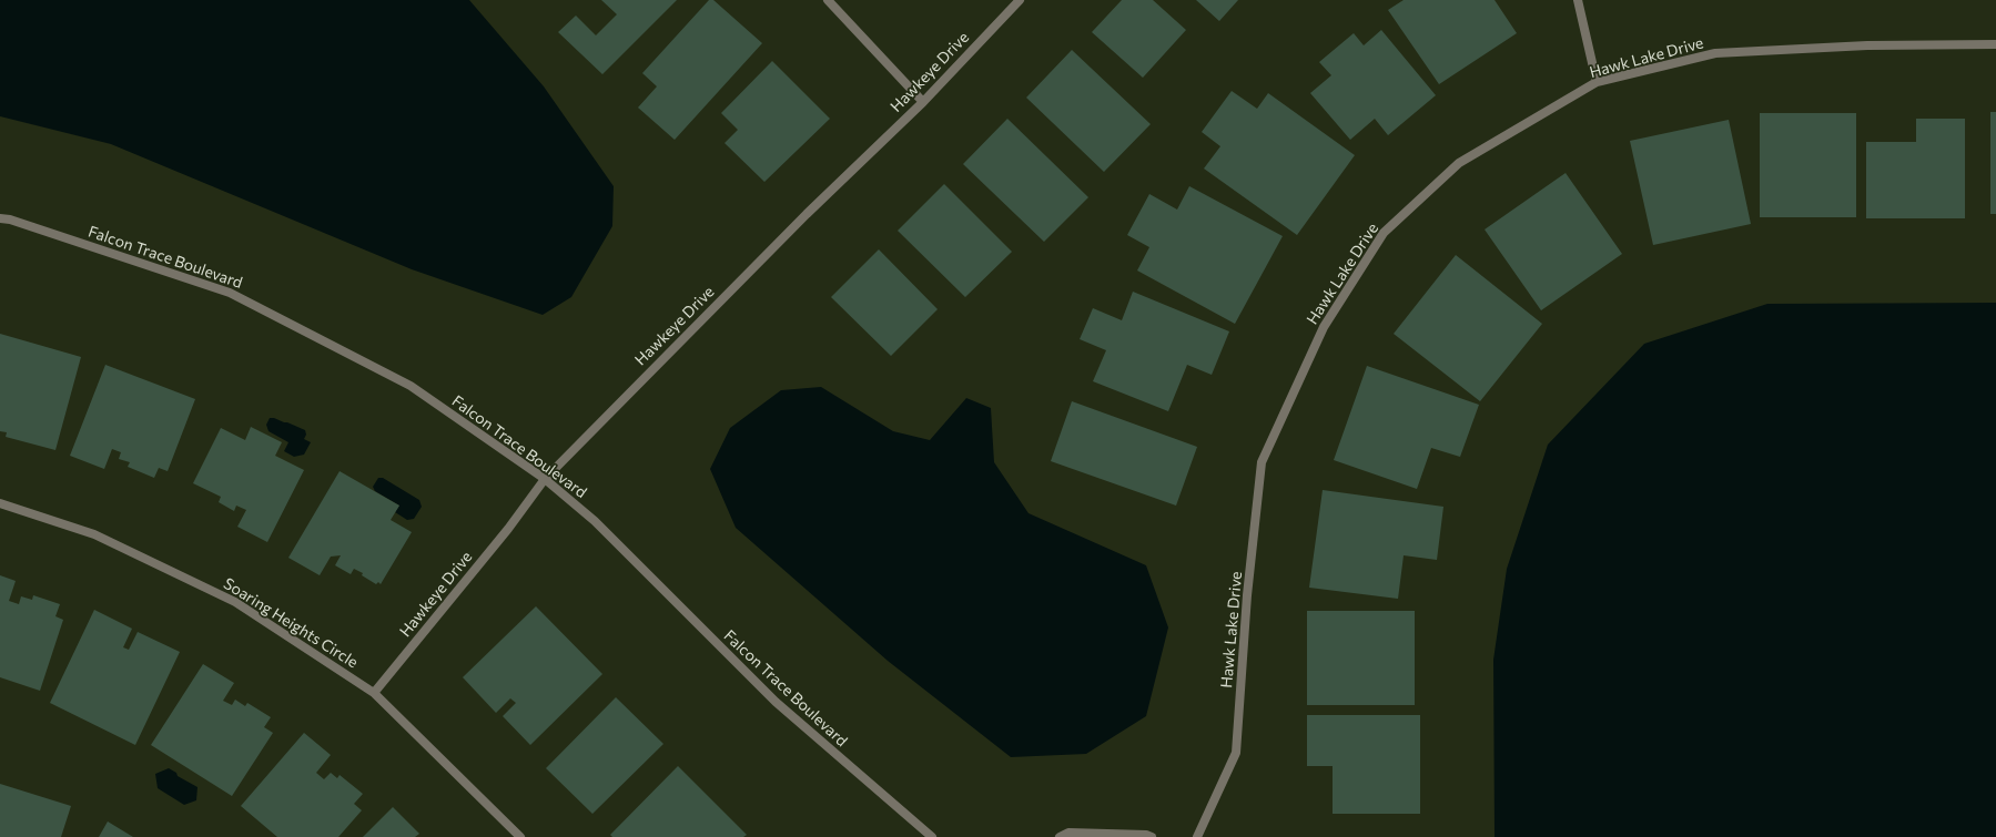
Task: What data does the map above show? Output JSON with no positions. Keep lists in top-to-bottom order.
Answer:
{
  "streets": {
    "street": [
      "Hawk Lake Drive",
      "Hawkeye Drive",
      "Falcon Trace Boulevard",
      "Soaring Heights Circle"
    ]
  },
  "crossings": [
    ["Hawkeye Drive", "Falcon Trace Boulevard"],
    ["Hawkeye Drive", "Soaring Heights Circle"]
  ]
}
